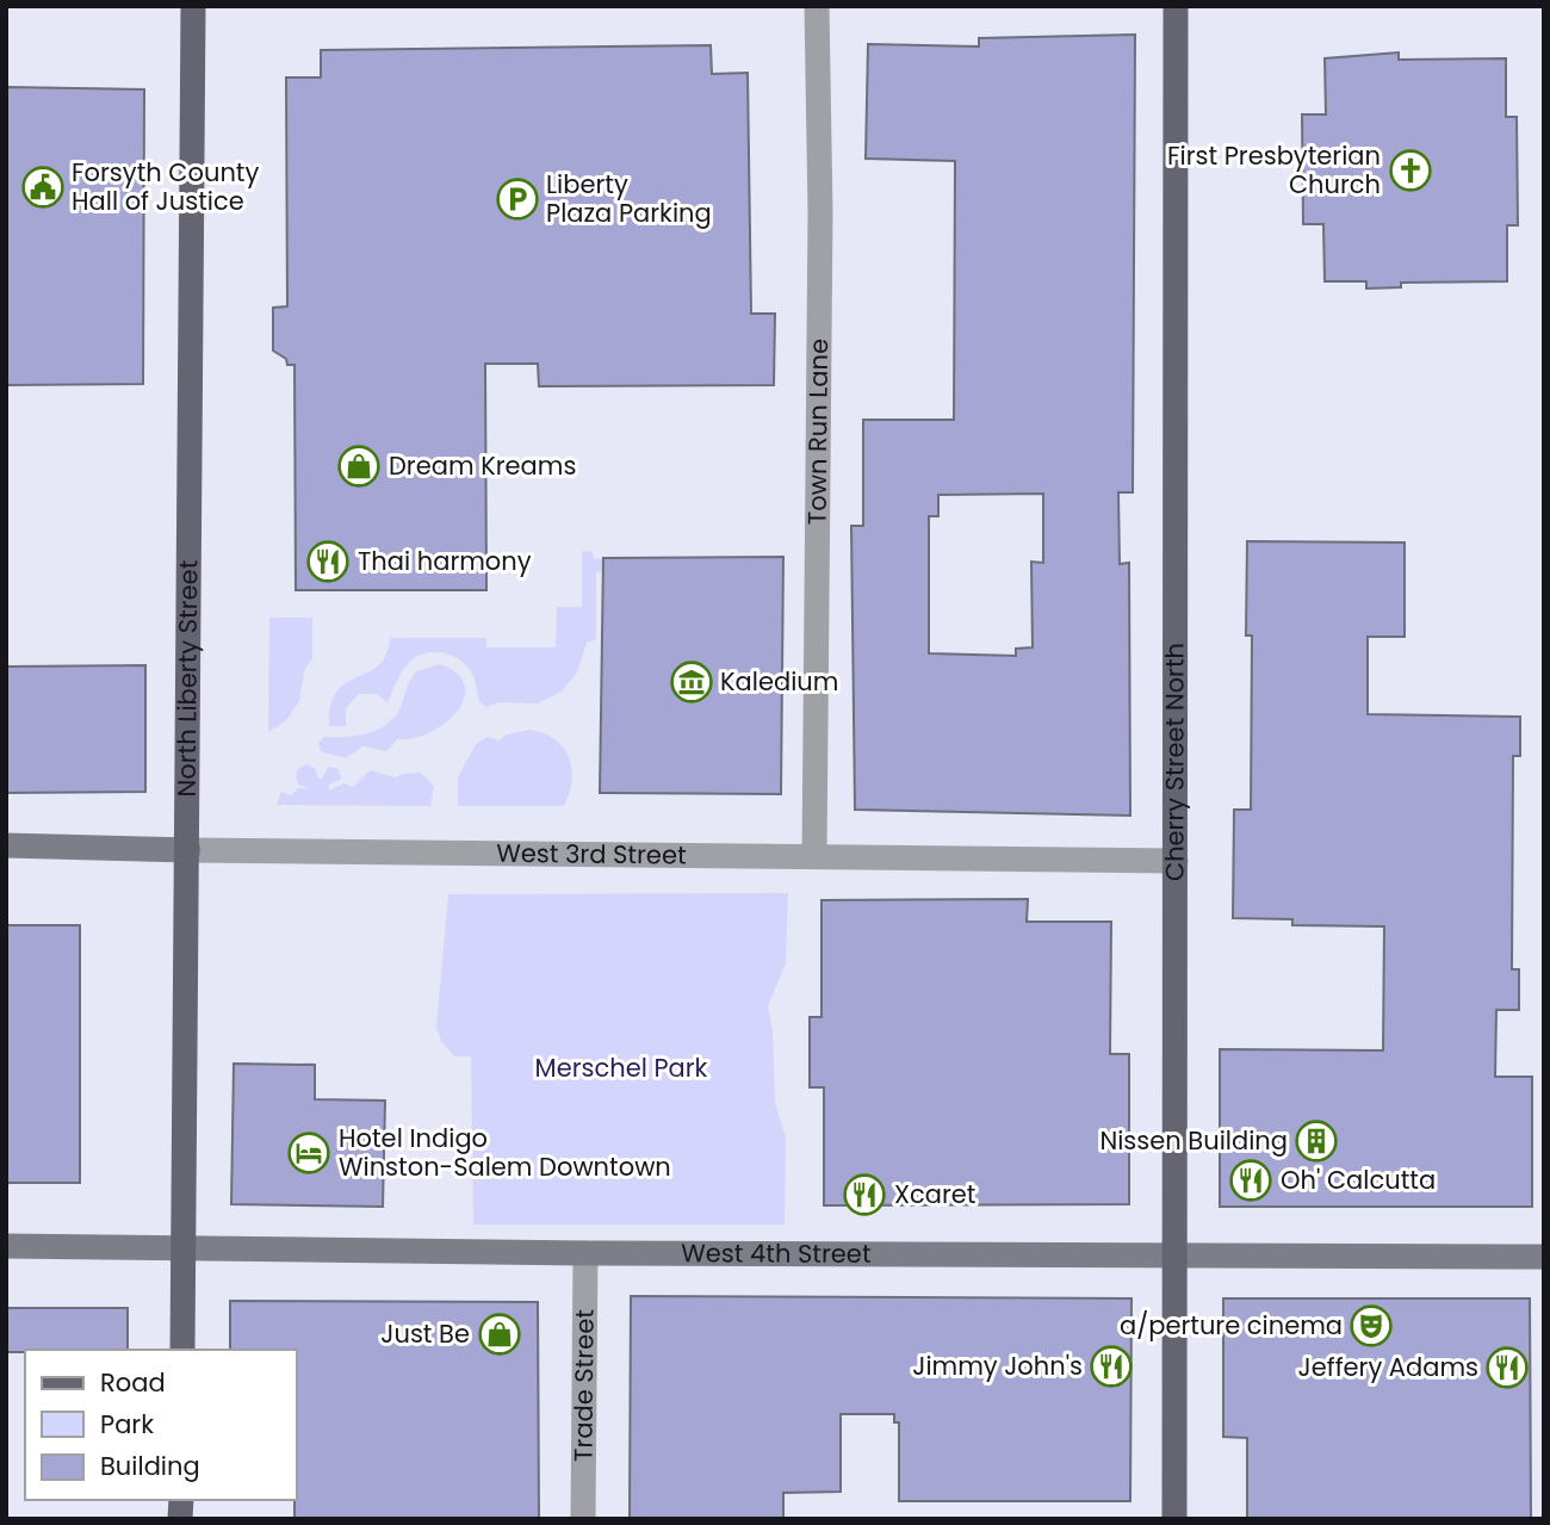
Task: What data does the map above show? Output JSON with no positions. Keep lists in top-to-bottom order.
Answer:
{
  "streets": {
    "main road": [
      "North Liberty Street",
      "Cherry Street North",
      "West 3rd Street",
      "West 4th Street"
    ],
    "street": ["Town Run Lane", "Trade Street"]
  },
  "crossings": [
    ["Town Run Lane", "West 3rd Street"],
    ["North Liberty Street", "West 3rd Street"],
    ["North Liberty Street", "West 4th Street"],
    ["Cherry Street North", "West 3rd Street"],
    ["Cherry Street North", "West 4th Street"],
    ["West 4th Street", "Trade Street"]
  ],
  "parks": ["Merschel Park"],
  "places": {
    "church": ["First Presbyterian Church"],
    "public building": ["Forsyth County Hall of Justice"],
    "parking": ["Liberty Plaza Parking"],
    "shop": ["Dream Kreams", "Just Be"],
    "restaurant": [
      "Thai harmony",
      "Oh' Calcutta",
      "Xcaret",
      "Jimmy John's",
      "Jeffery Adams"
    ],
    "museum": ["Kaledium"],
    "building": ["Nissen Building"],
    "hotel": ["Hotel Indigo Winston-Salem Downtown"],
    "theatre": ["a/perture cinema"]
  },
  "legend": ["Road", "Park", "Building"]
}
